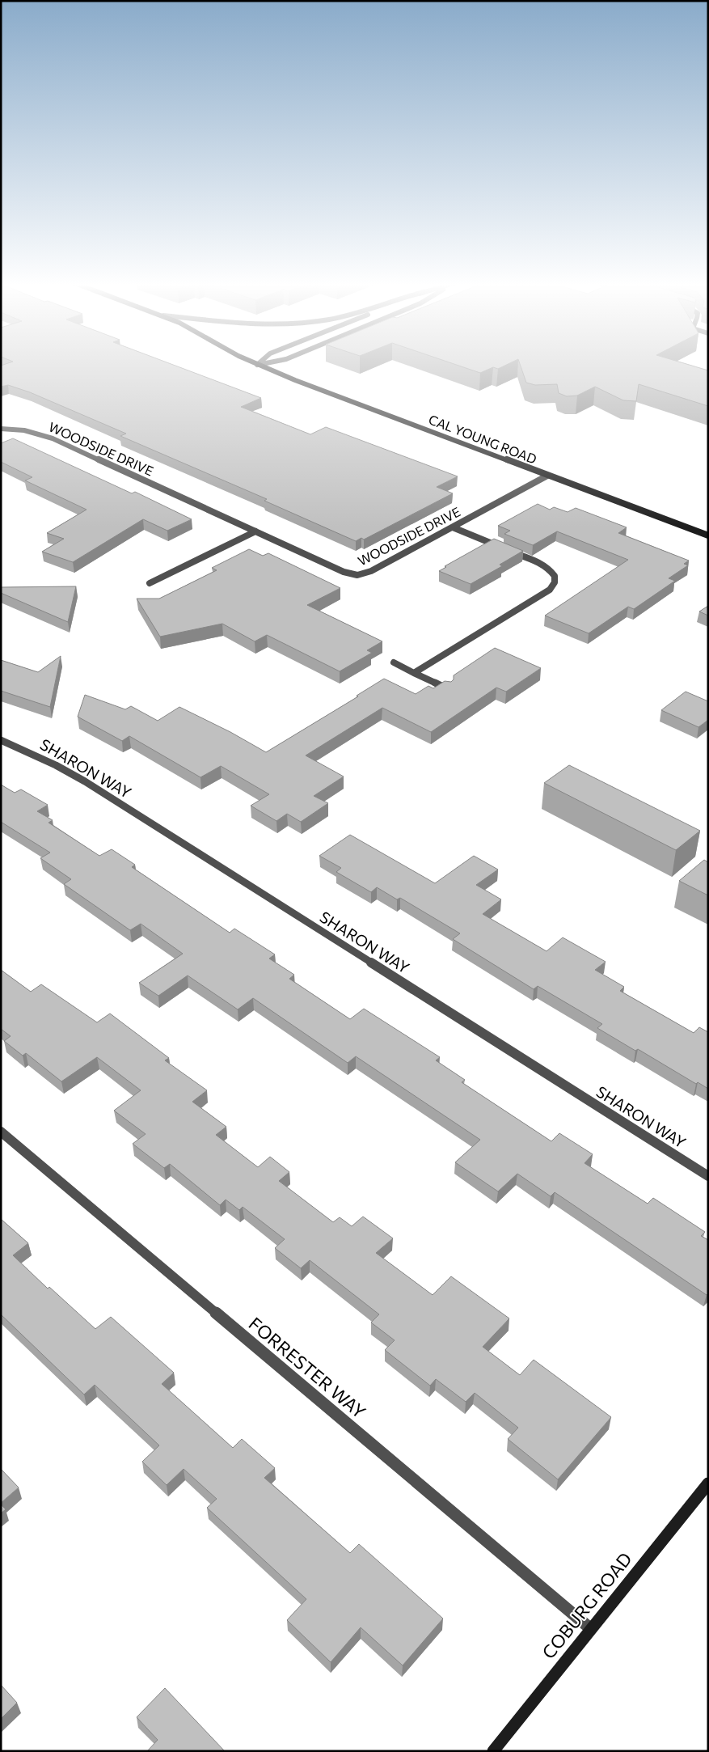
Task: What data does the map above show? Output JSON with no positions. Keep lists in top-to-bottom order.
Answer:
{
  "streets": {
    "main road": ["CAL YOUNG ROAD", "COBURG ROAD"],
    "street": ["WOODSIDE DRIVE", "SHARON WAY", "FORRESTER WAY"]
  },
  "crossings": [
    ["CAL YOUNG ROAD", "WOODSIDE DRIVE"],
    ["FORRESTER WAY", "COBURG ROAD"]
  ]
}
